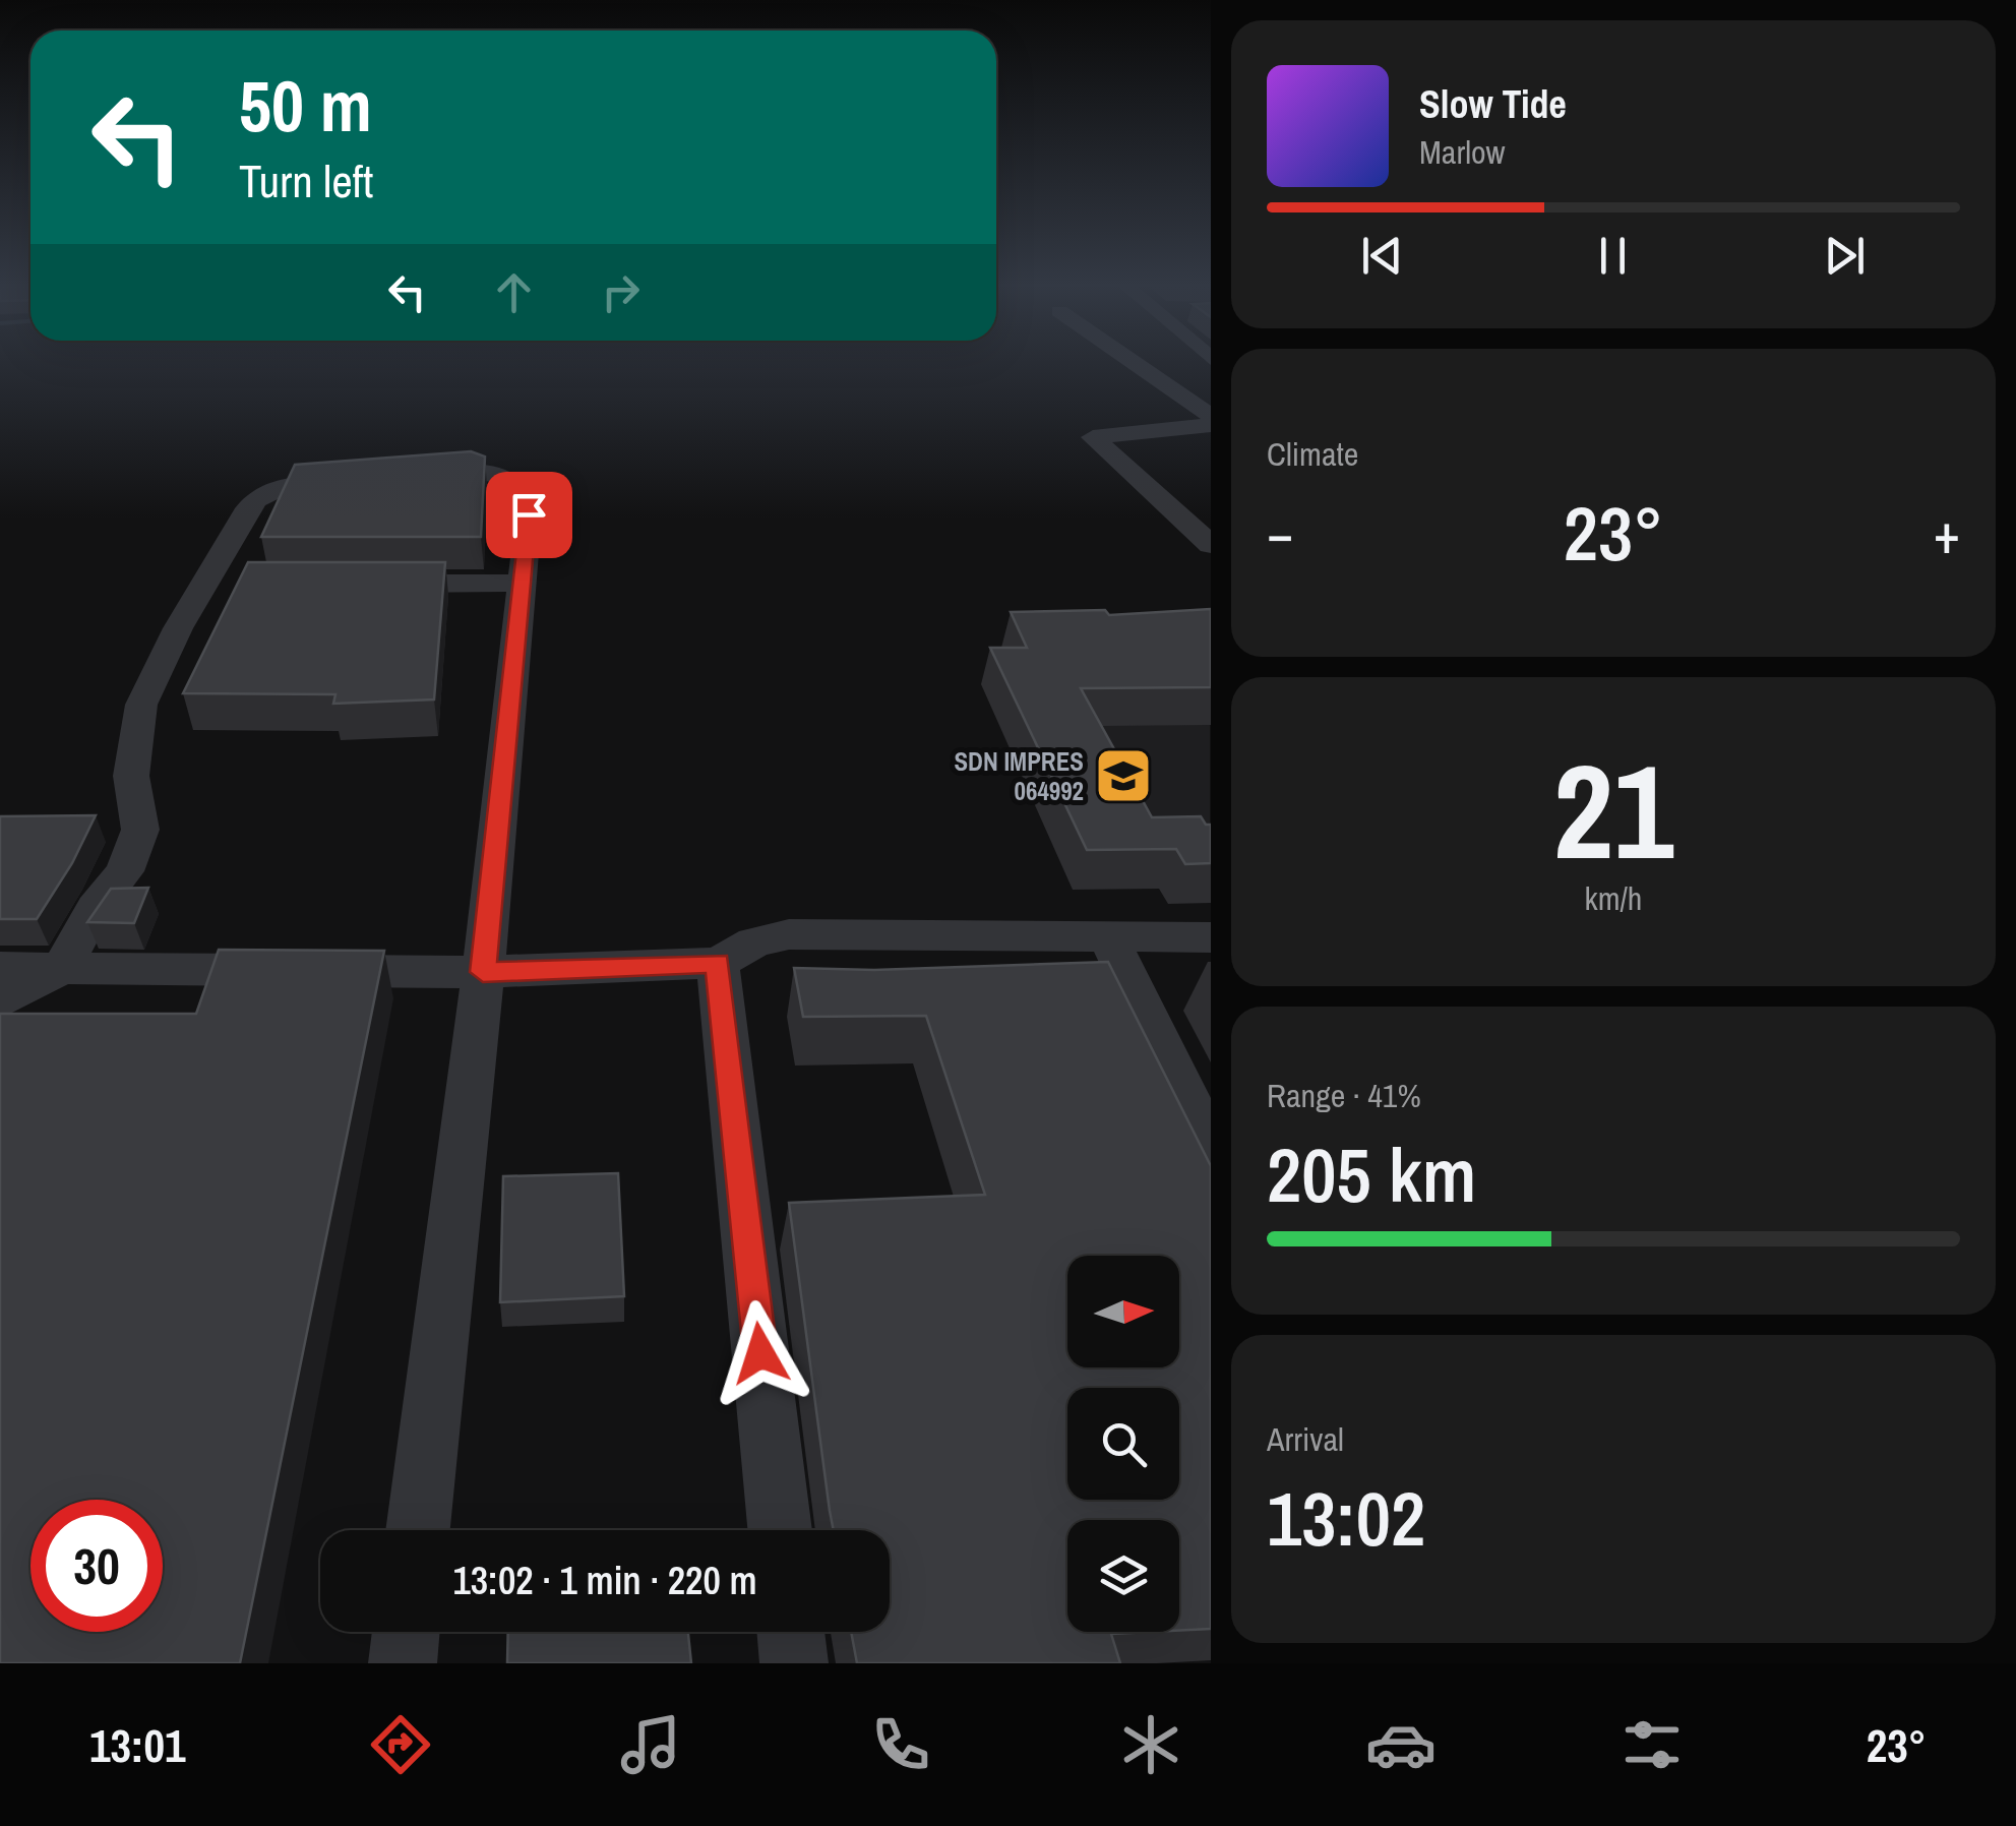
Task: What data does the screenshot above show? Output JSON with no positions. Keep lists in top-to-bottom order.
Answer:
{
  "places": {
    "school or university": ["SDN IMPRES 064992"]
  },
  "north": "right",
  "page": {
    "turn": ["50 m", "Turn left"],
    "song": ["Slow Tide", "Marlow"],
    "tile": [
      "Climate",
      ["21", "km/h"],
      ["Range · 41%", "205 km"],
      ["Arrival", "13:02"]
    ],
    "heat": ["−", "23°", "+"],
    "limit": "30",
    "trip": "13:02 · 1 min · 220 m",
    "tabs": ["13:01", "23°"]
  }
}
